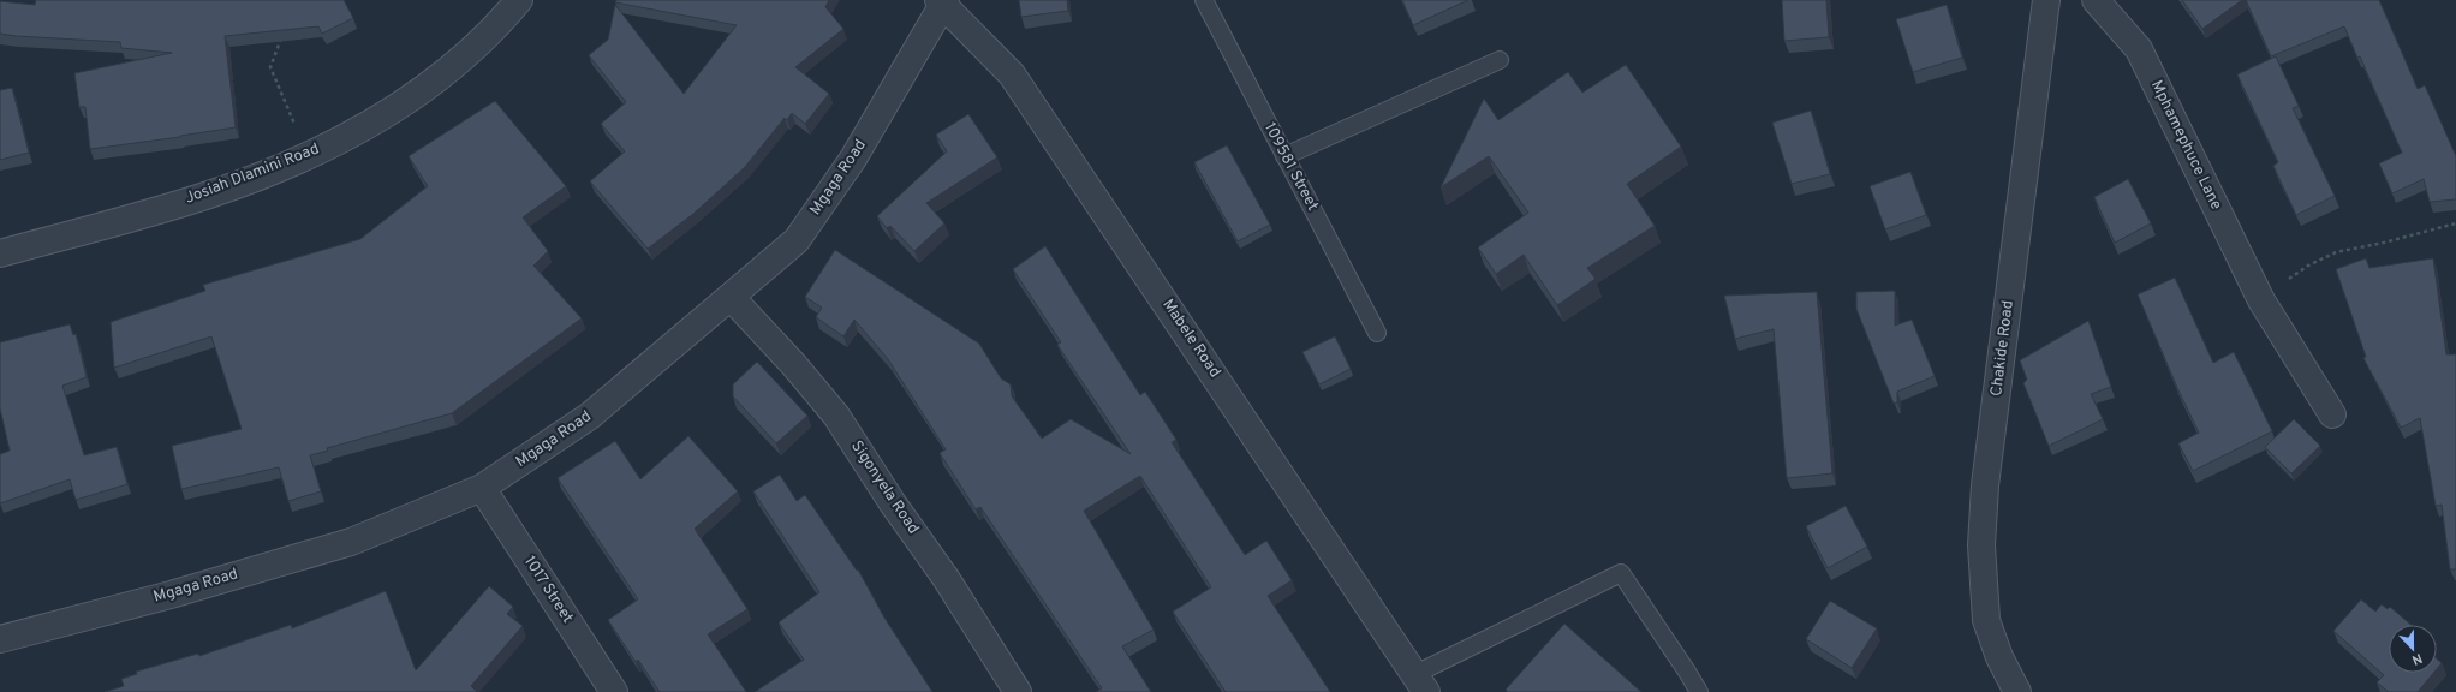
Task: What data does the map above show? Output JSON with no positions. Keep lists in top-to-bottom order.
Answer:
{
  "streets": {
    "street": [
      "Mphamephuce Lane",
      "Josiah Dlamini Road",
      "Mgaga Road",
      "Mabele Road",
      "Chakide Road",
      "Sigonyela Road",
      "1017 Street"
    ],
    "lane": ["109581 Street"]
  },
  "crossings": [
    ["Mgaga Road", "Mabele Road"],
    ["Mgaga Road", "Sigonyela Road"],
    ["Mgaga Road", "1017 Street"]
  ],
  "north": "bottom"
}
